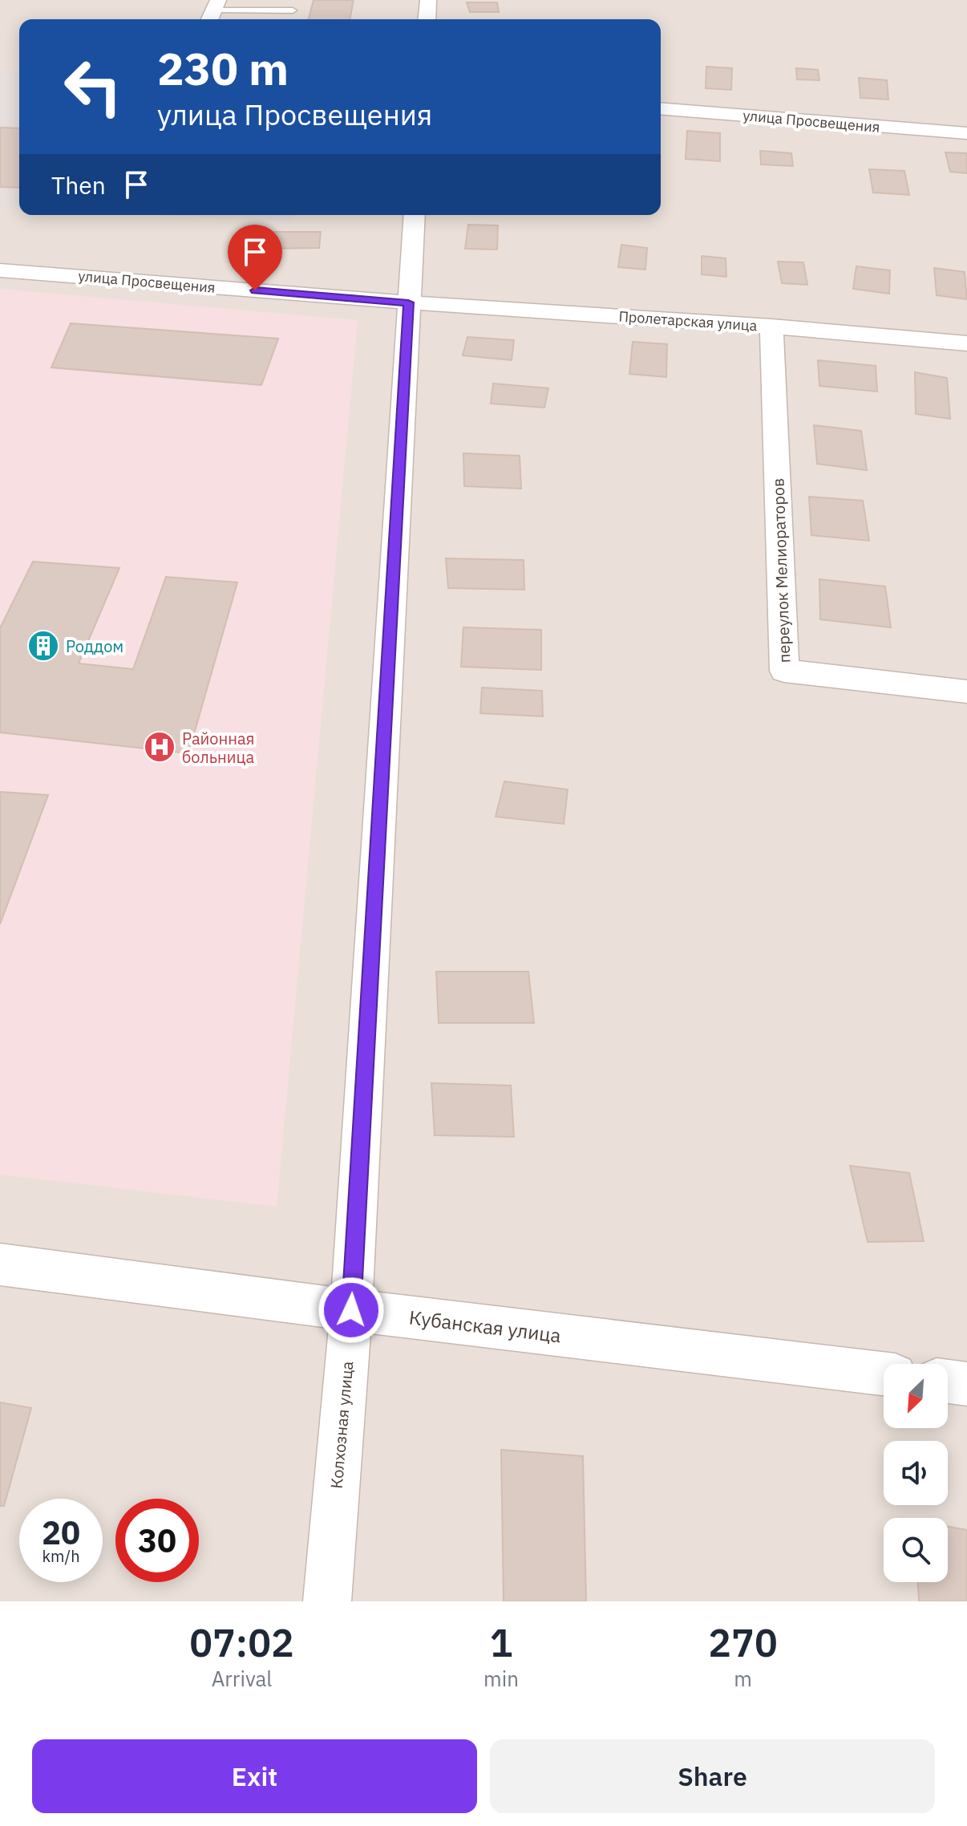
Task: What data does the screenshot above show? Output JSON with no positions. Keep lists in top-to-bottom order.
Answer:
{
  "streets": {
    "street": [
      "улица Просвещения",
      "Пролетарская улица",
      "переулок Мелиораторов",
      "Кубанская улица",
      "Колхозная улица"
    ]
  },
  "crossings": [
    ["улица Просвещения", "Пролетарская улица"],
    ["улица Просвещения", "Колхозная улица"],
    ["Пролетарская улица", "переулок Мелиораторов"],
    ["Пролетарская улица", "Колхозная улица"],
    ["Кубанская улица", "Колхозная улица"]
  ],
  "places": {
    "building": ["Роддом"],
    "hospital": ["Районная больница"]
  },
  "north": "bottom left",
  "page": {
    "turn": ["230 m", "улица Просвещения"],
    "then": "Then",
    "speed": "20 km/h",
    "limit": "30",
    "eta": [
      "07:02",
      "Arrival",
      "1",
      "min",
      "270",
      "m"
    ],
    "buttons": ["Exit", "Share"]
  }
}
